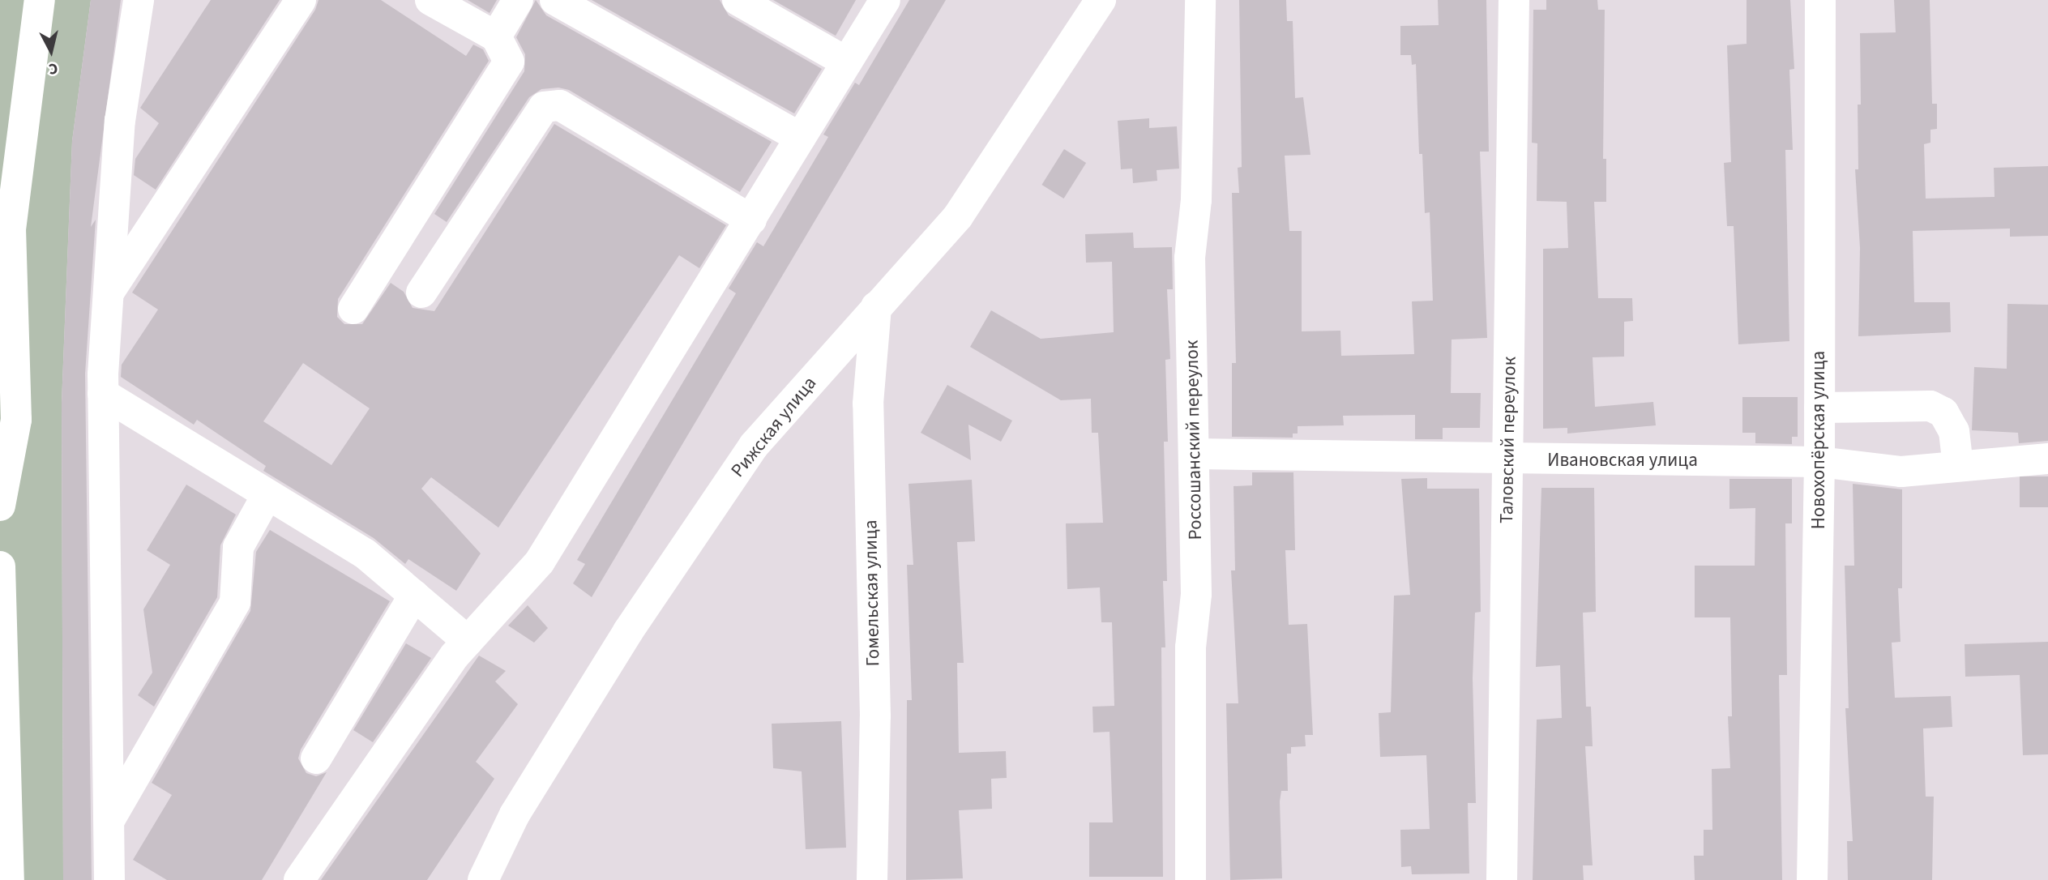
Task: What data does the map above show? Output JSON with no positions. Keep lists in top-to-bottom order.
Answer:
{
  "streets": {
    "street": [
      "Рижская улица",
      "Россошанский переулок",
      "Таловский переулок",
      "Новохопёрская улица",
      "Ивановская улица",
      "Гомельская улица"
    ]
  },
  "crossings": [
    ["Рижская улица", "Гомельская улица"],
    ["Россошанский переулок", "Ивановская улица"],
    ["Таловский переулок", "Ивановская улица"],
    ["Новохопёрская улица", "Ивановская улица"]
  ],
  "north": "bottom"
}
